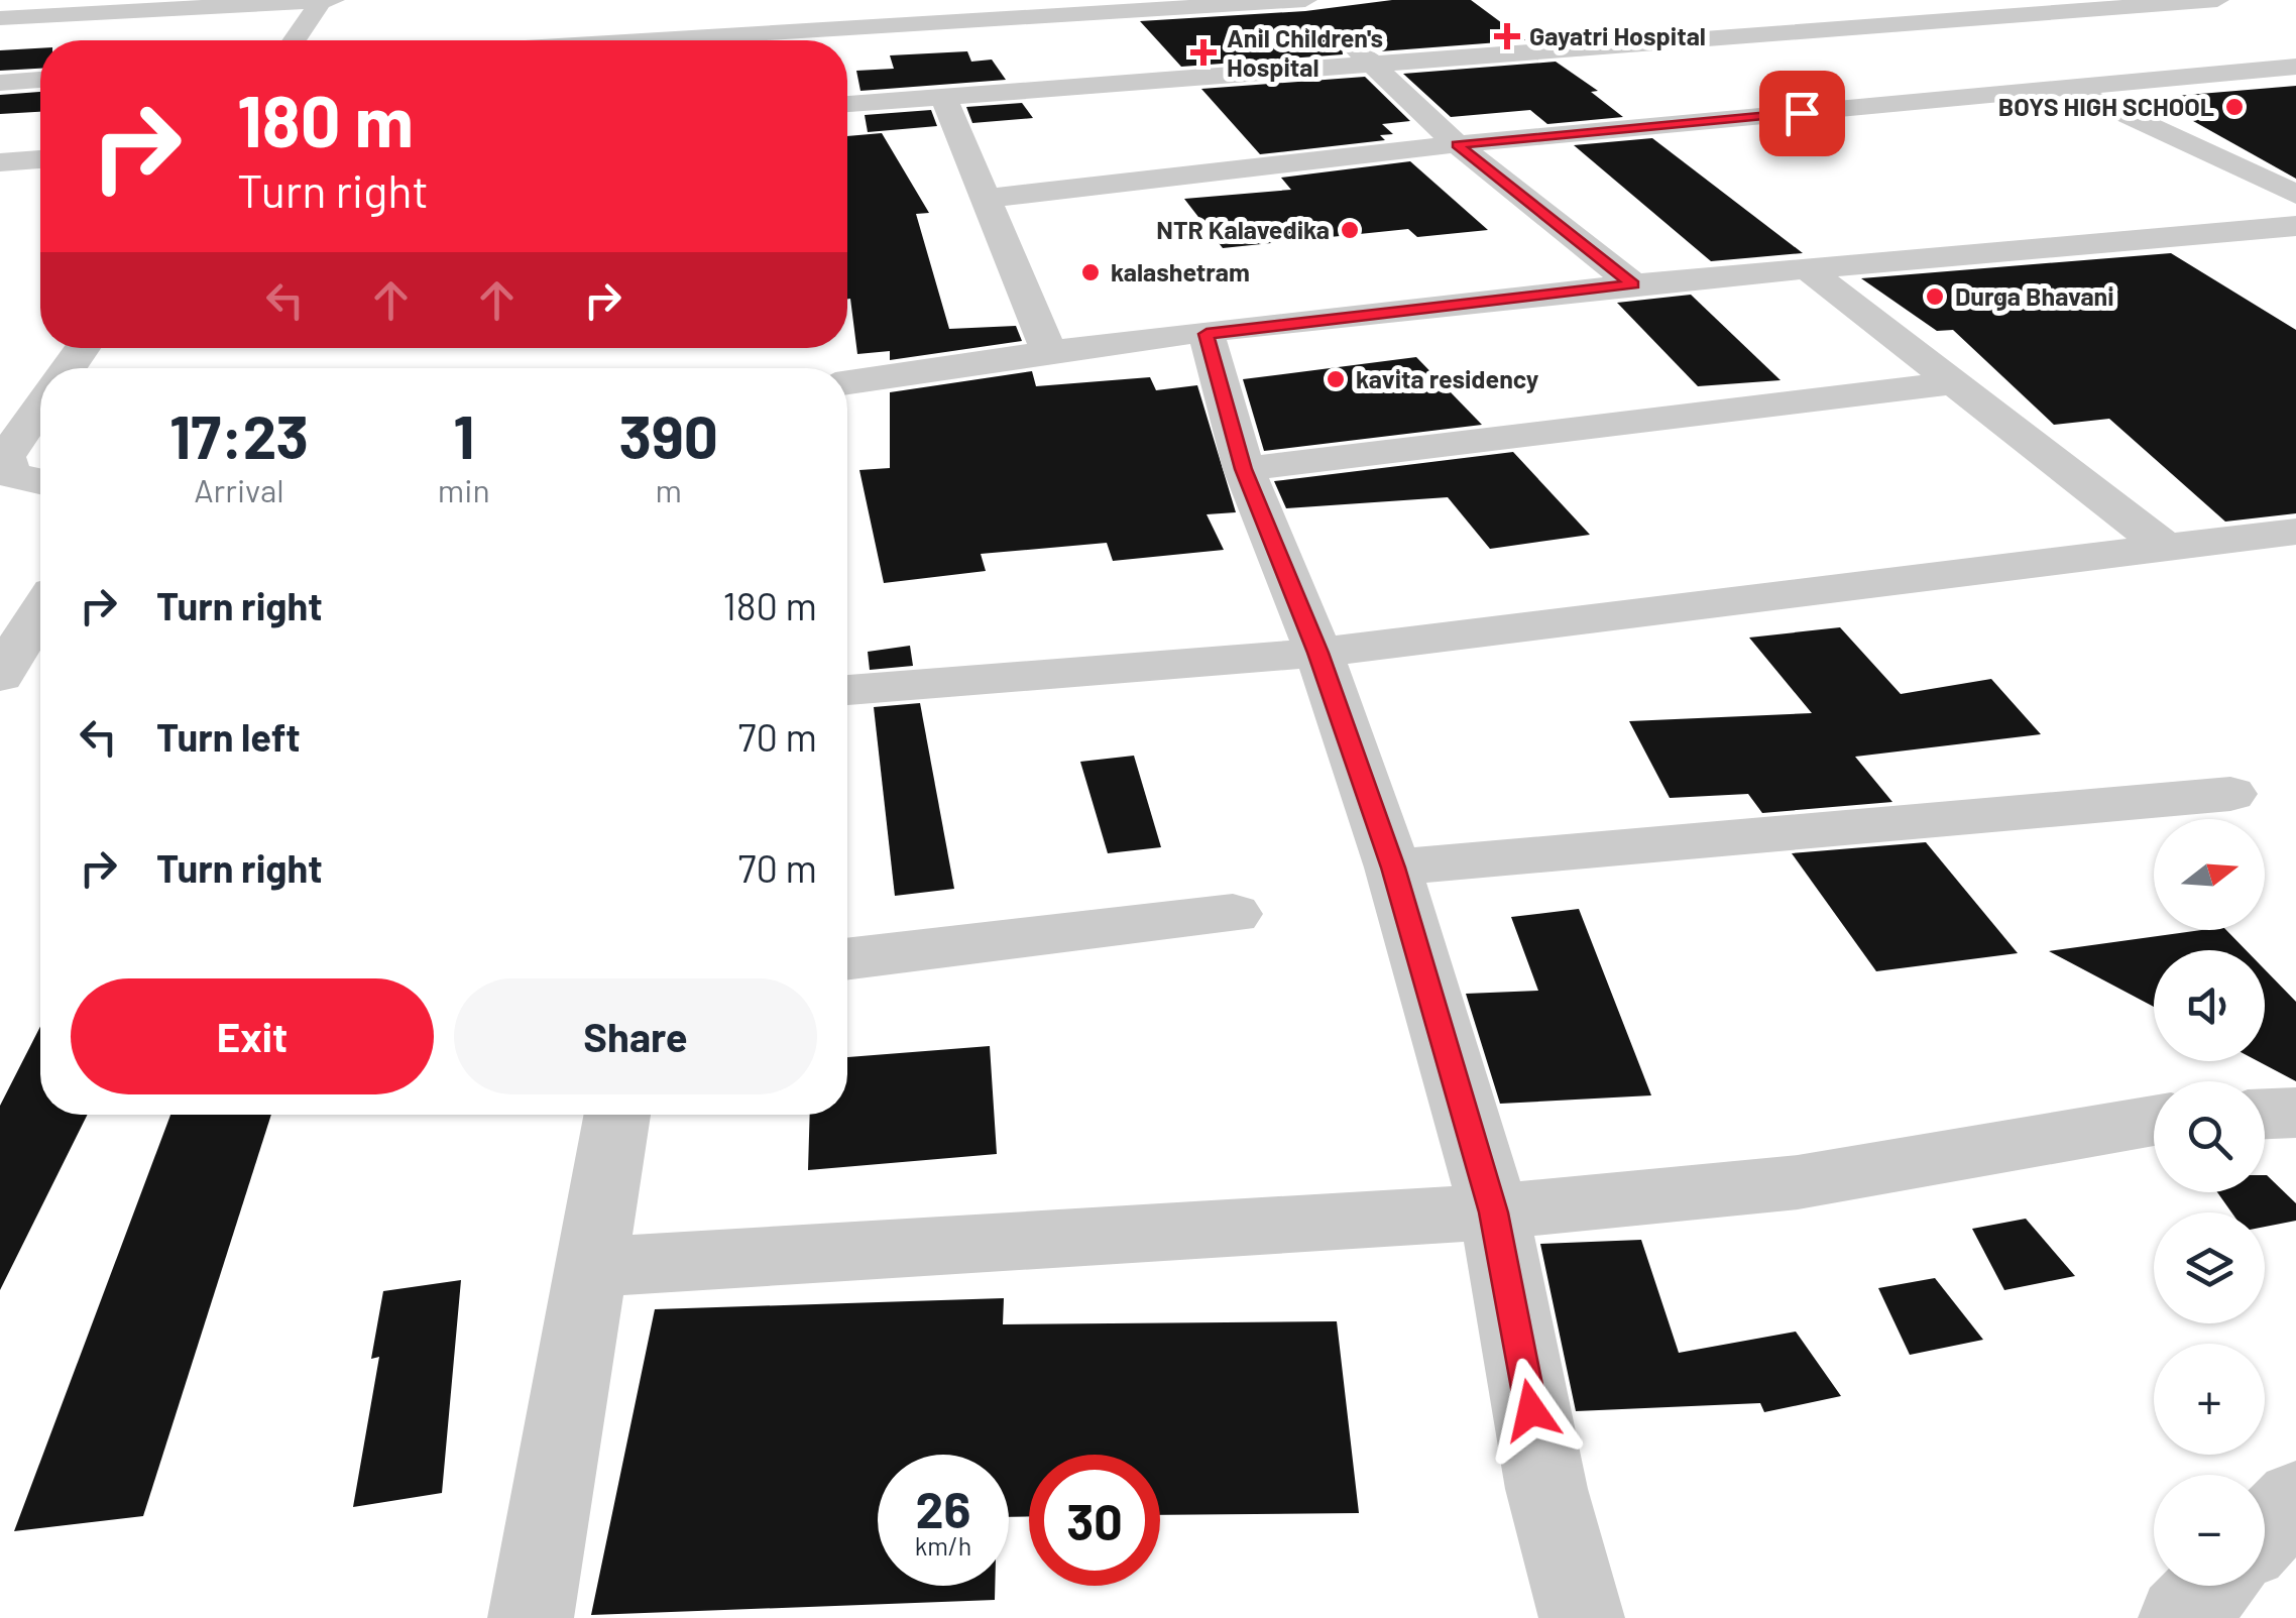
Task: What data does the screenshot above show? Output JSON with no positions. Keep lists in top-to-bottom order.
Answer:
{
  "places": {
    "health": ["Gayatri Hospital", "Anil Children's Hospital"],
    "other": [
      "BOYS HIGH SCHOOL",
      "NTR Kalavedika",
      "kalashetram",
      "Durga Bhavani",
      "kavita residency"
    ]
  },
  "north": "right",
  "page": {
    "turn": ["180 m", "Turn right"],
    "eta": [
      "17:23",
      "Arrival",
      "1",
      "min",
      "390",
      "m"
    ],
    "list": [
      {
        "name": "Turn right",
        "value": "180 m"
      },
      {
        "name": "Turn left",
        "value": "70 m"
      },
      {
        "name": "Turn right",
        "value": "70 m"
      }
    ],
    "map_buttons": ["+", "−"],
    "buttons": ["Exit", "Share"],
    "speed": "26 km/h",
    "limit": "30"
  }
}
